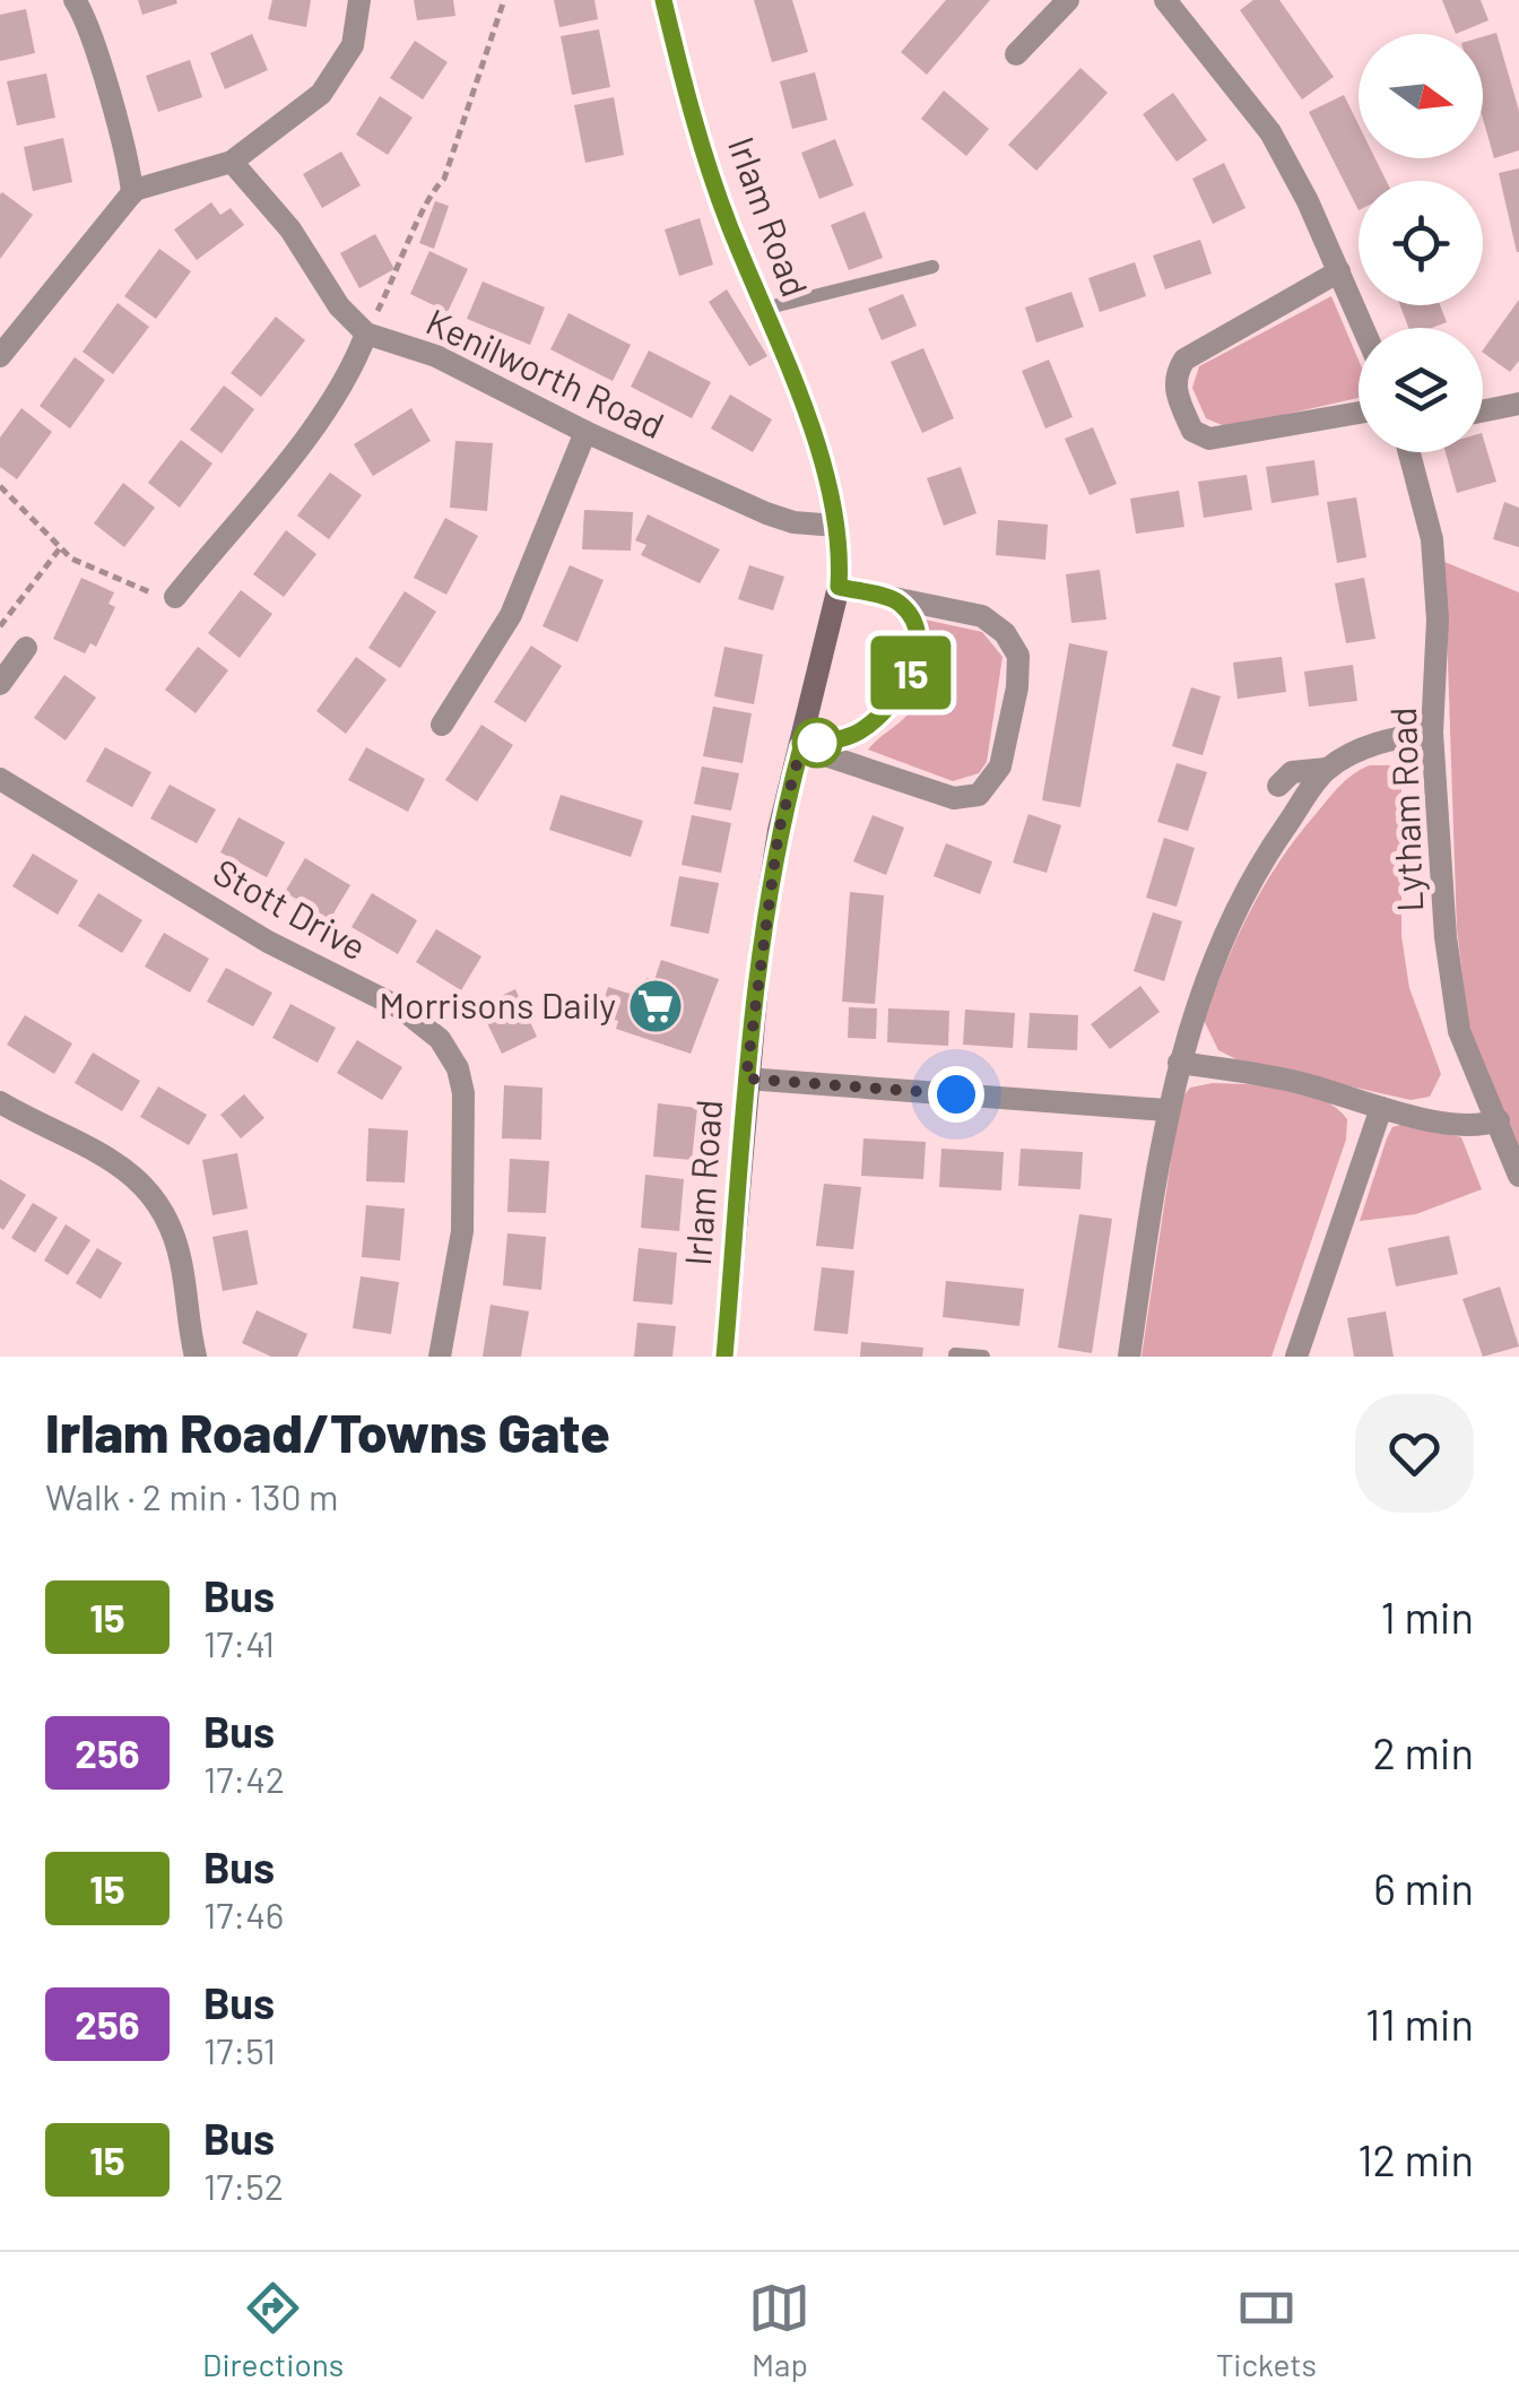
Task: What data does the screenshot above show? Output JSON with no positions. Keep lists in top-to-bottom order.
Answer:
{
  "streets": {
    "street": [
      "Irlam Road",
      "Kenilworth Road",
      "Lytham Road",
      "Stott Drive"
    ]
  },
  "crossings": [
    ["Irlam Road", "Kenilworth Road"]
  ],
  "places": {
    "supermarket": ["Morrisons Daily"]
  },
  "lines": ["bus line 15"],
  "north": "right",
  "page": {
    "on_map": "15",
    "heading": ["Irlam Road/Towns Gate", "Walk · 2 min · 130 m"],
    "list": [
      {
        "mark": "15",
        "name": "Bus",
        "note": "17:41",
        "value": "1 min"
      },
      {
        "mark": "256",
        "name": "Bus",
        "note": "17:42",
        "value": "2 min"
      },
      {
        "mark": "15",
        "name": "Bus",
        "note": "17:46",
        "value": "6 min"
      },
      {
        "mark": "256",
        "name": "Bus",
        "note": "17:51",
        "value": "11 min"
      },
      {
        "mark": "15",
        "name": "Bus",
        "note": "17:52",
        "value": "12 min"
      }
    ],
    "tabs": ["Directions", "Map", "Tickets"]
  }
}
